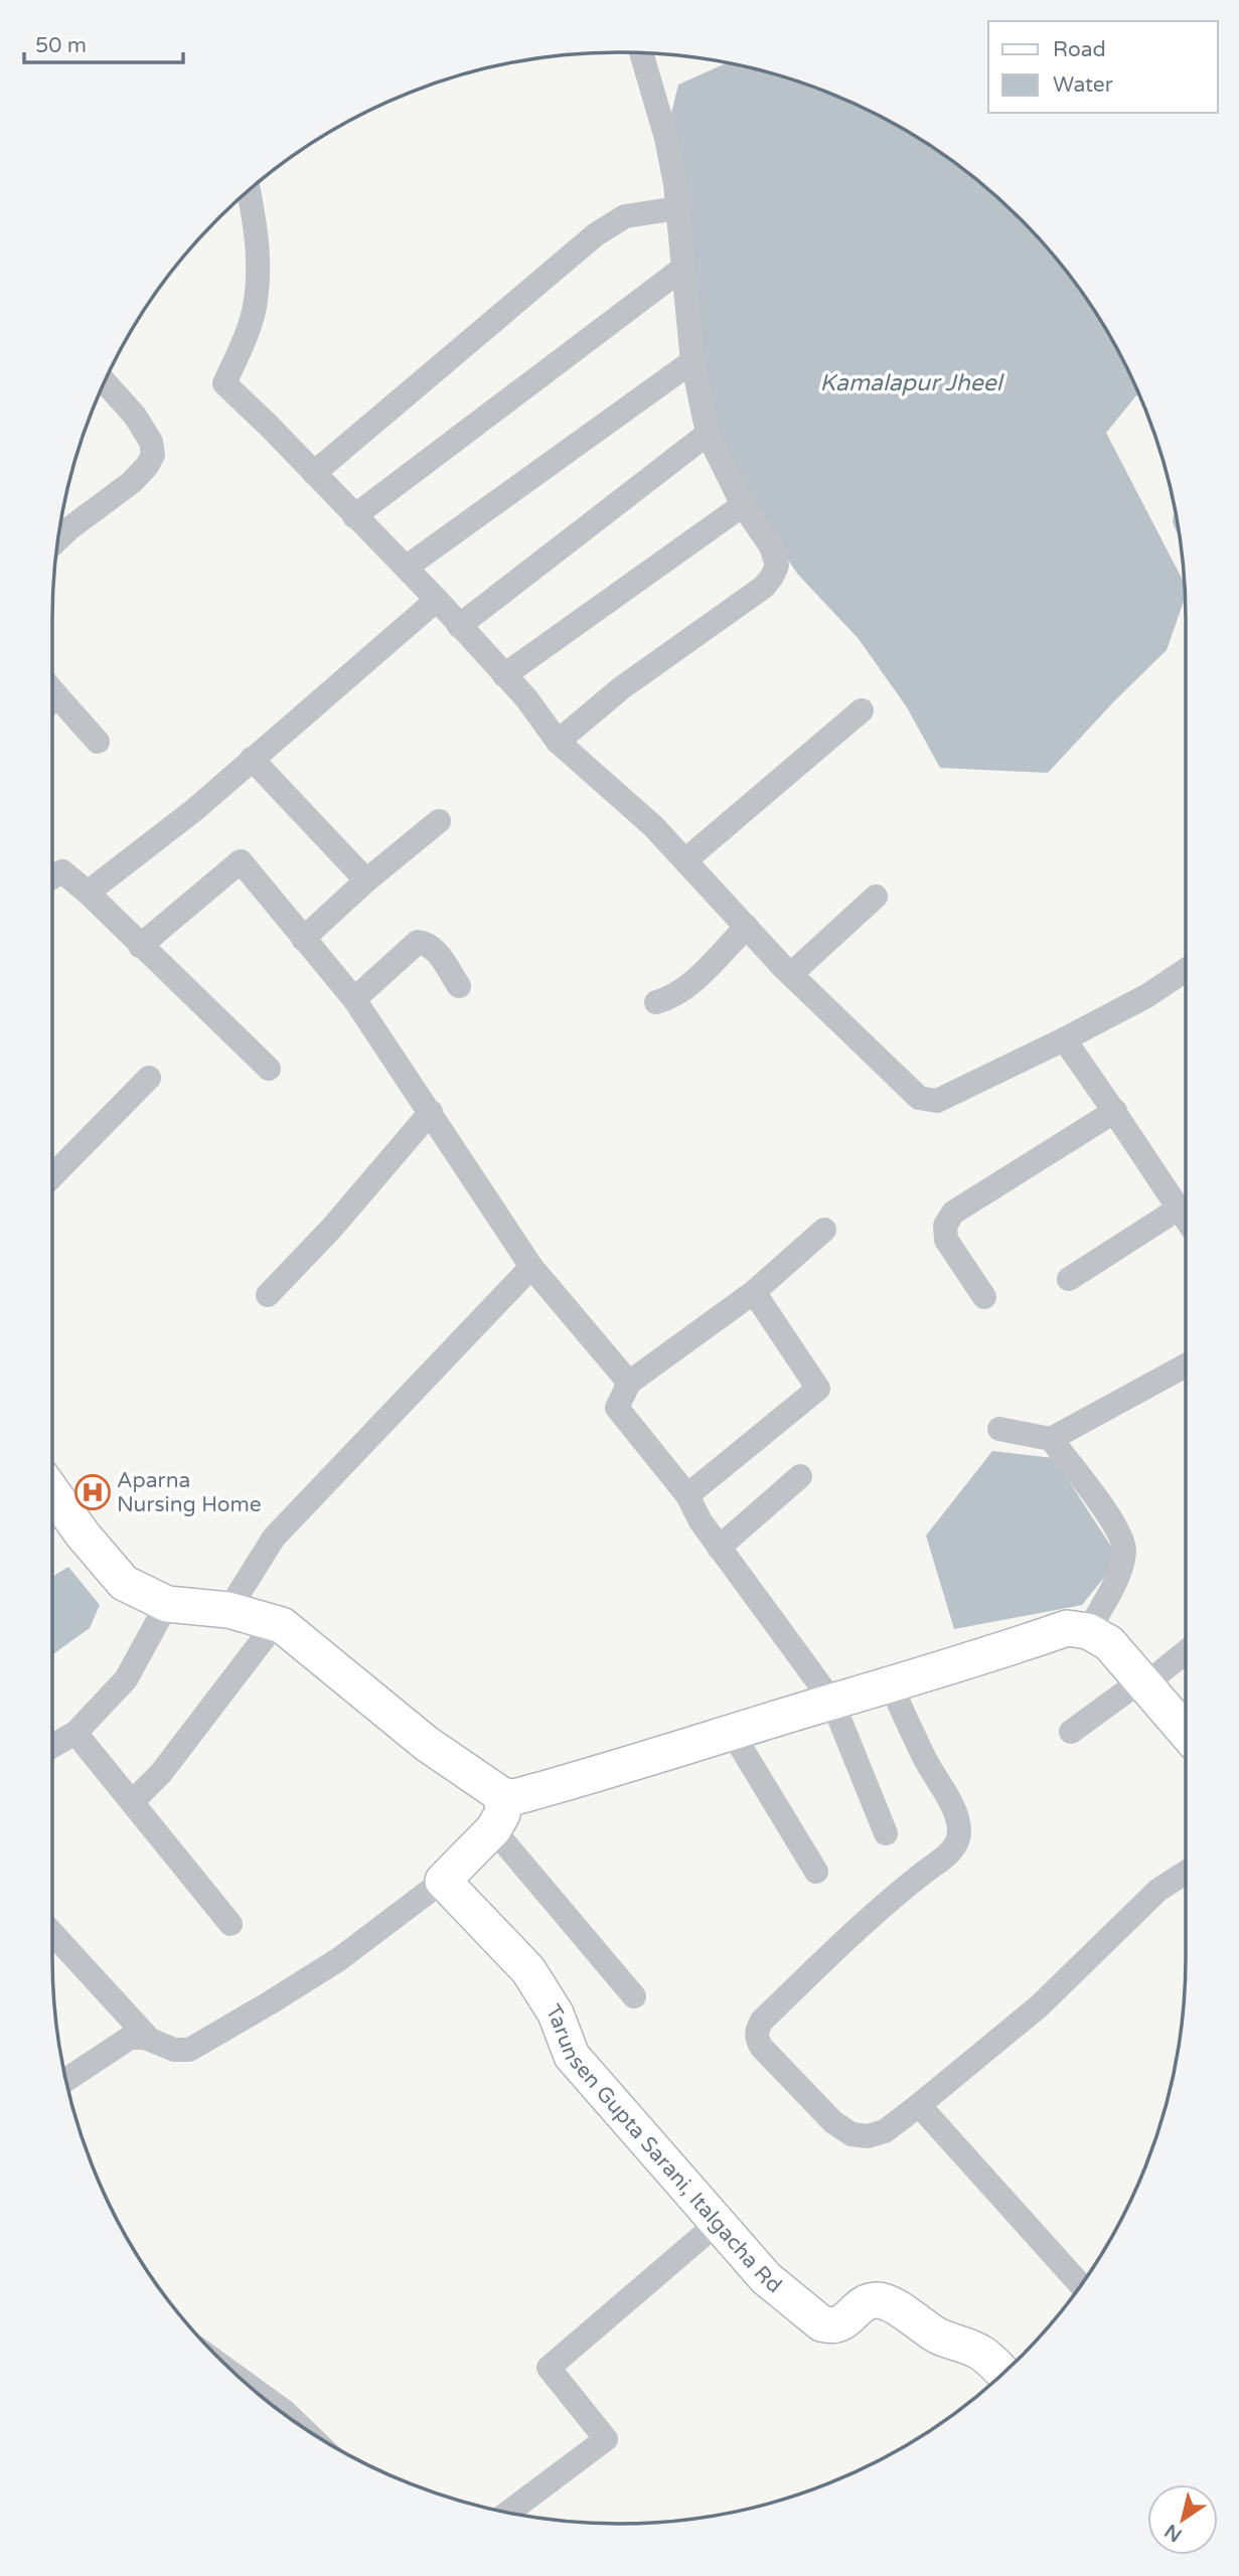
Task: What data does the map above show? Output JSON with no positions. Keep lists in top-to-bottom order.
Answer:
{
  "streets": {
    "street": ["Tarunsen Gupta Sarani, Italgacha Rd"]
  },
  "water": ["Kamalapur Jheel"],
  "places": {
    "hospital": ["Aparna Nursing Home"]
  },
  "legend": ["Road", "Water"],
  "scale_bar": "50 m",
  "north": "bottom left"
}
